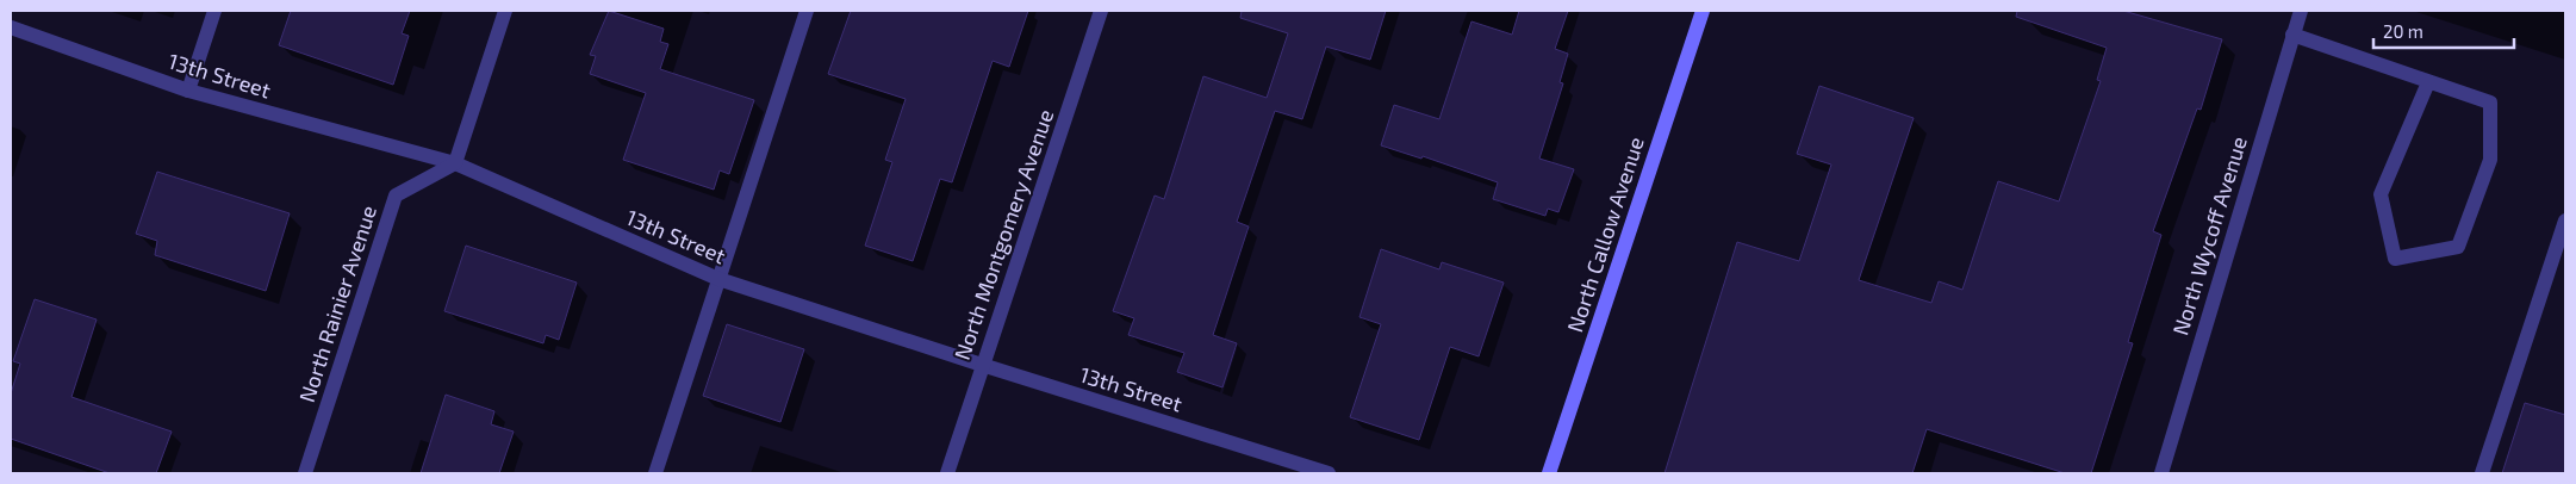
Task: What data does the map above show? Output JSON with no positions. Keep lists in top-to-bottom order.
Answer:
{
  "streets": {
    "street": [
      "13th Street",
      "North Montgomery Avenue",
      "North Callow Avenue",
      "North Wycoff Avenue",
      "North Rainier Avenue"
    ]
  },
  "crossings": [
    ["13th Street", "North Montgomery Avenue"],
    ["13th Street", "North Rainier Avenue"]
  ],
  "scale_bar": "20 m"
}
